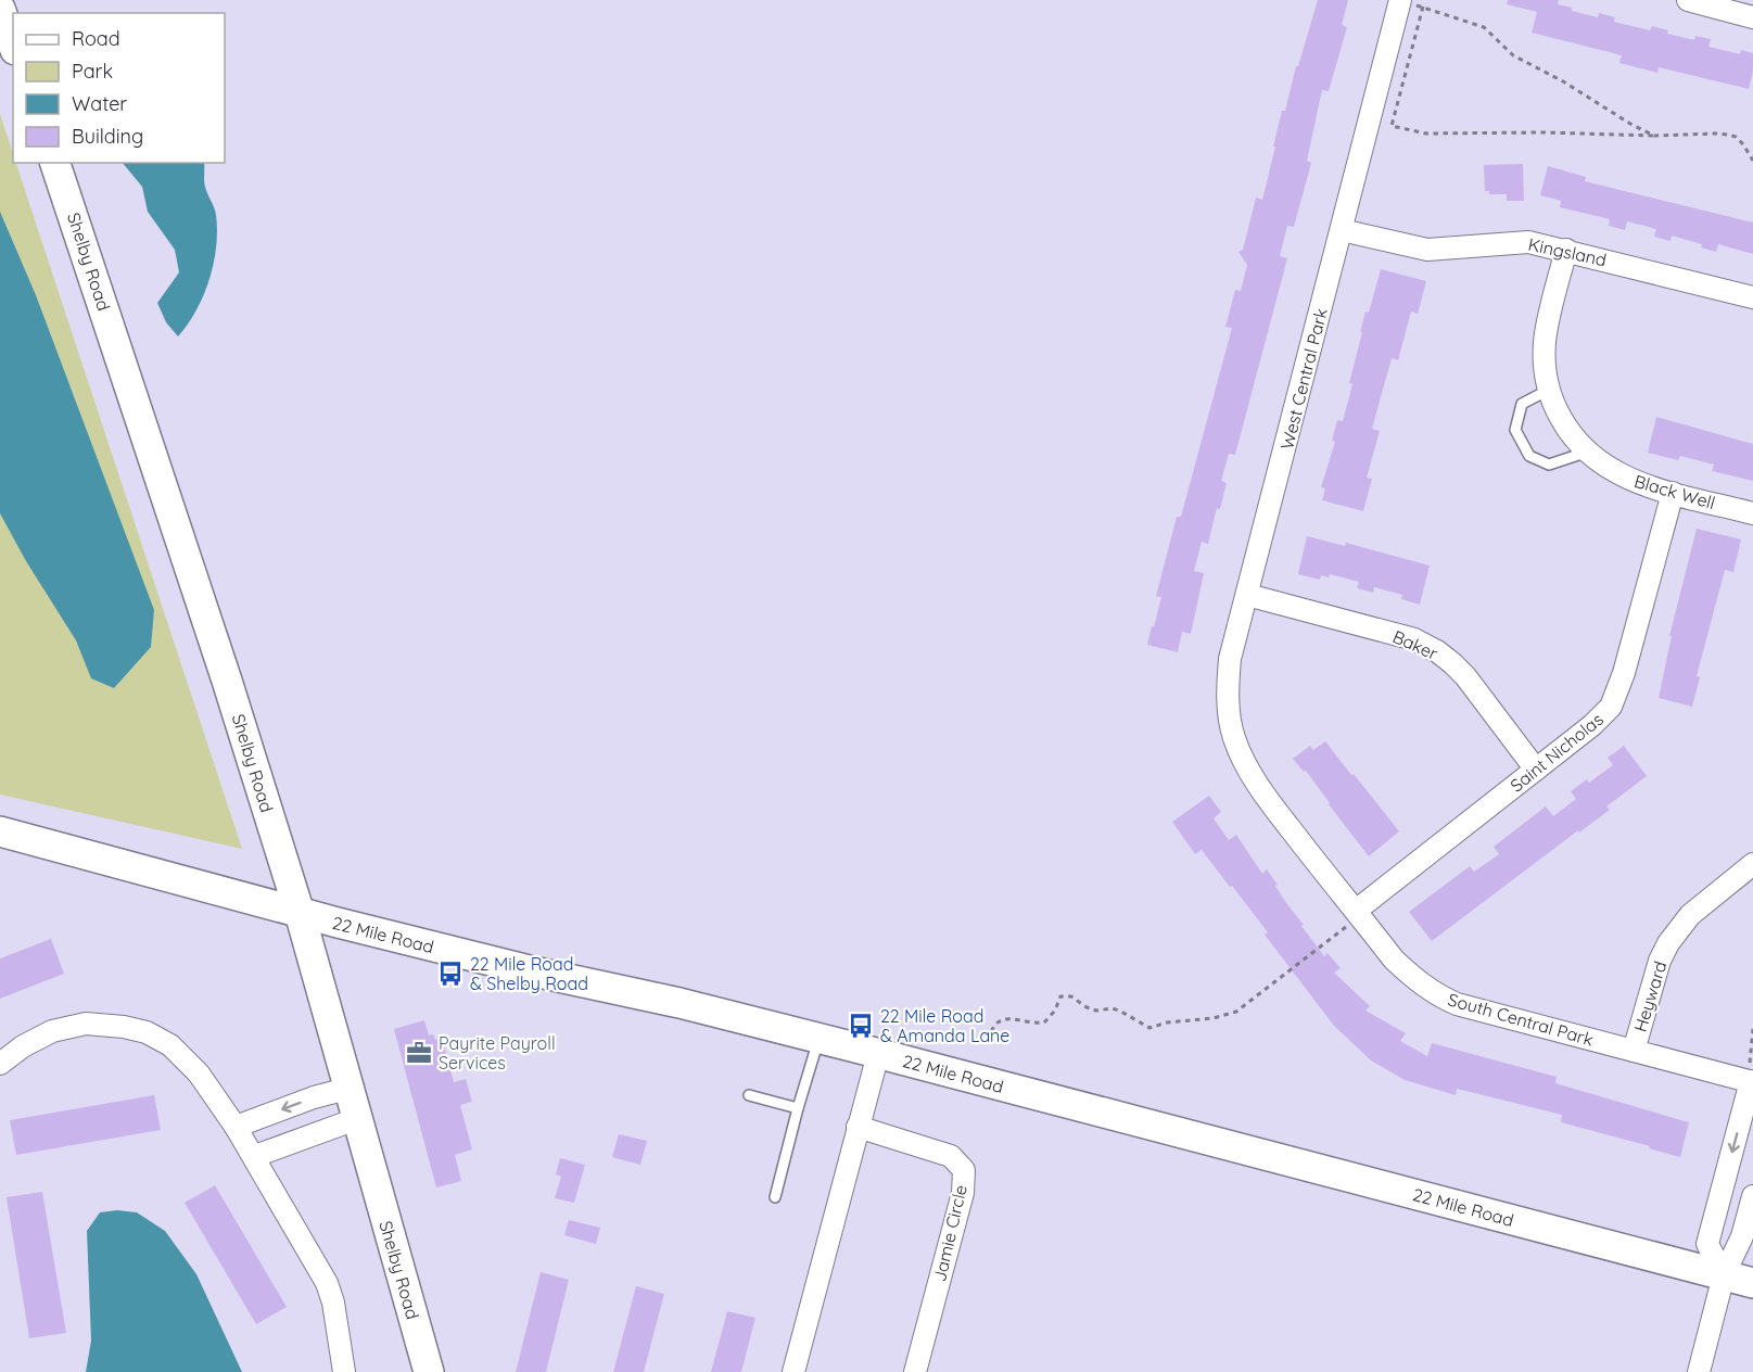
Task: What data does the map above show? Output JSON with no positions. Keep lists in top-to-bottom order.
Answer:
{
  "streets": {
    "street": [
      "Kingsland",
      "Shelby Road",
      "West Central Park",
      "Black Well",
      "Baker",
      "Saint Nicholas",
      "22 Mile Road",
      "Heyward",
      "South Central Park",
      "Jamie Circle"
    ]
  },
  "crossings": [
    ["Kingsland", "West Central Park"],
    ["Kingsland", "Black Well"],
    ["Shelby Road", "22 Mile Road"],
    ["West Central Park", "Baker"],
    ["West Central Park", "South Central Park"],
    ["Black Well", "Saint Nicholas"],
    ["Baker", "Saint Nicholas"],
    ["Saint Nicholas", "South Central Park"],
    ["Heyward", "South Central Park"]
  ],
  "places": {
    "bus stop": ["22 Mile Road & Shelby Road", "22 Mile Road & Amanda Lane"],
    "office": ["Payrite Payroll Services"]
  },
  "legend": [
    "Road",
    "Park",
    "Water",
    "Building"
  ]
}
